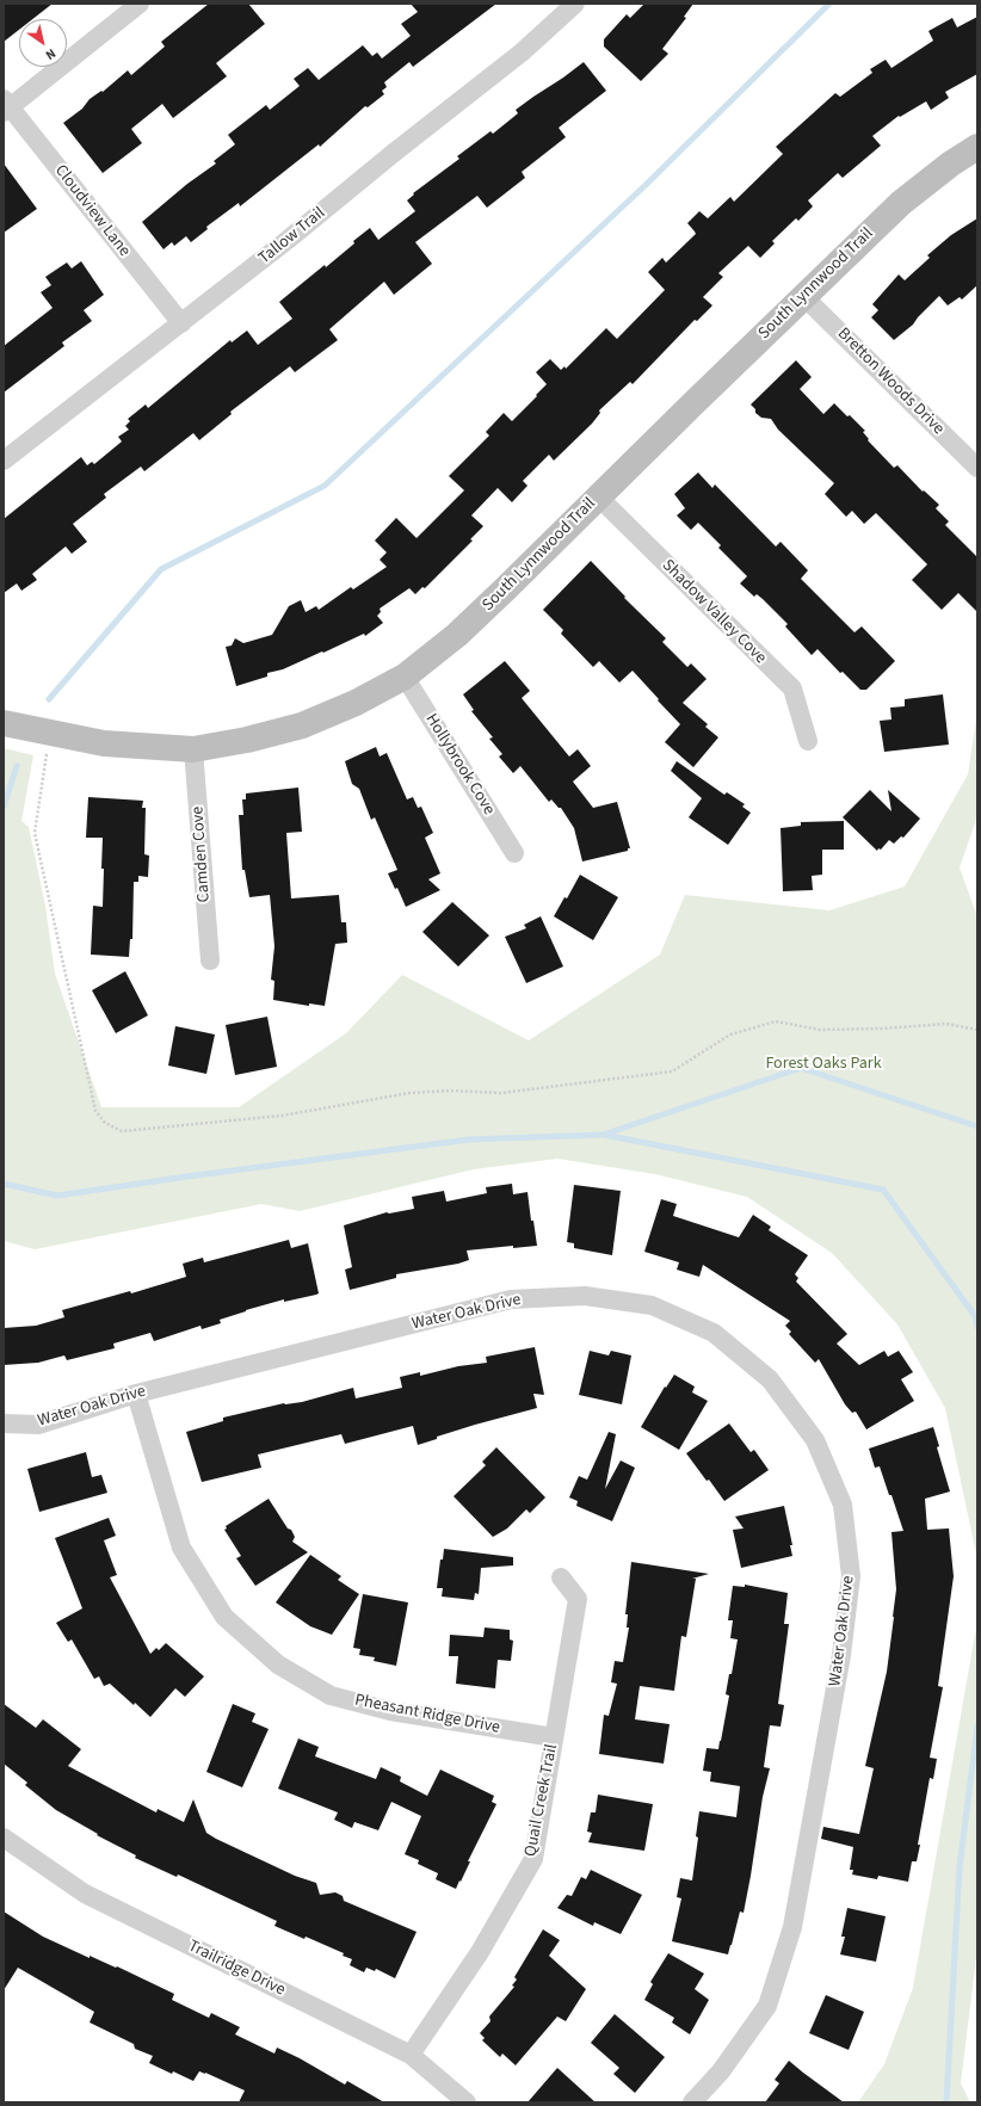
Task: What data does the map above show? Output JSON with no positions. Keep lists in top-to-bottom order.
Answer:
{
  "streets": {
    "street": [
      "Cloudview Lane",
      "Tallow Trail",
      "South Lynnwood Trail",
      "Bretton Woods Drive",
      "Shadow Valley Cove",
      "Hollybrook Cove",
      "Camden Cove",
      "Water Oak Drive",
      "Pheasant Ridge Drive",
      "Quail Creek Trail",
      "Trailridge Drive"
    ]
  },
  "crossings": [
    ["Cloudview Lane", "Tallow Trail"],
    ["South Lynnwood Trail", "Bretton Woods Drive"],
    ["South Lynnwood Trail", "Shadow Valley Cove"],
    ["South Lynnwood Trail", "Hollybrook Cove"],
    ["South Lynnwood Trail", "Camden Cove"],
    ["Water Oak Drive", "Pheasant Ridge Drive"],
    ["Pheasant Ridge Drive", "Quail Creek Trail"],
    ["Quail Creek Trail", "Trailridge Drive"]
  ],
  "parks": ["Forest Oaks Park"],
  "north": "bottom right"
}
